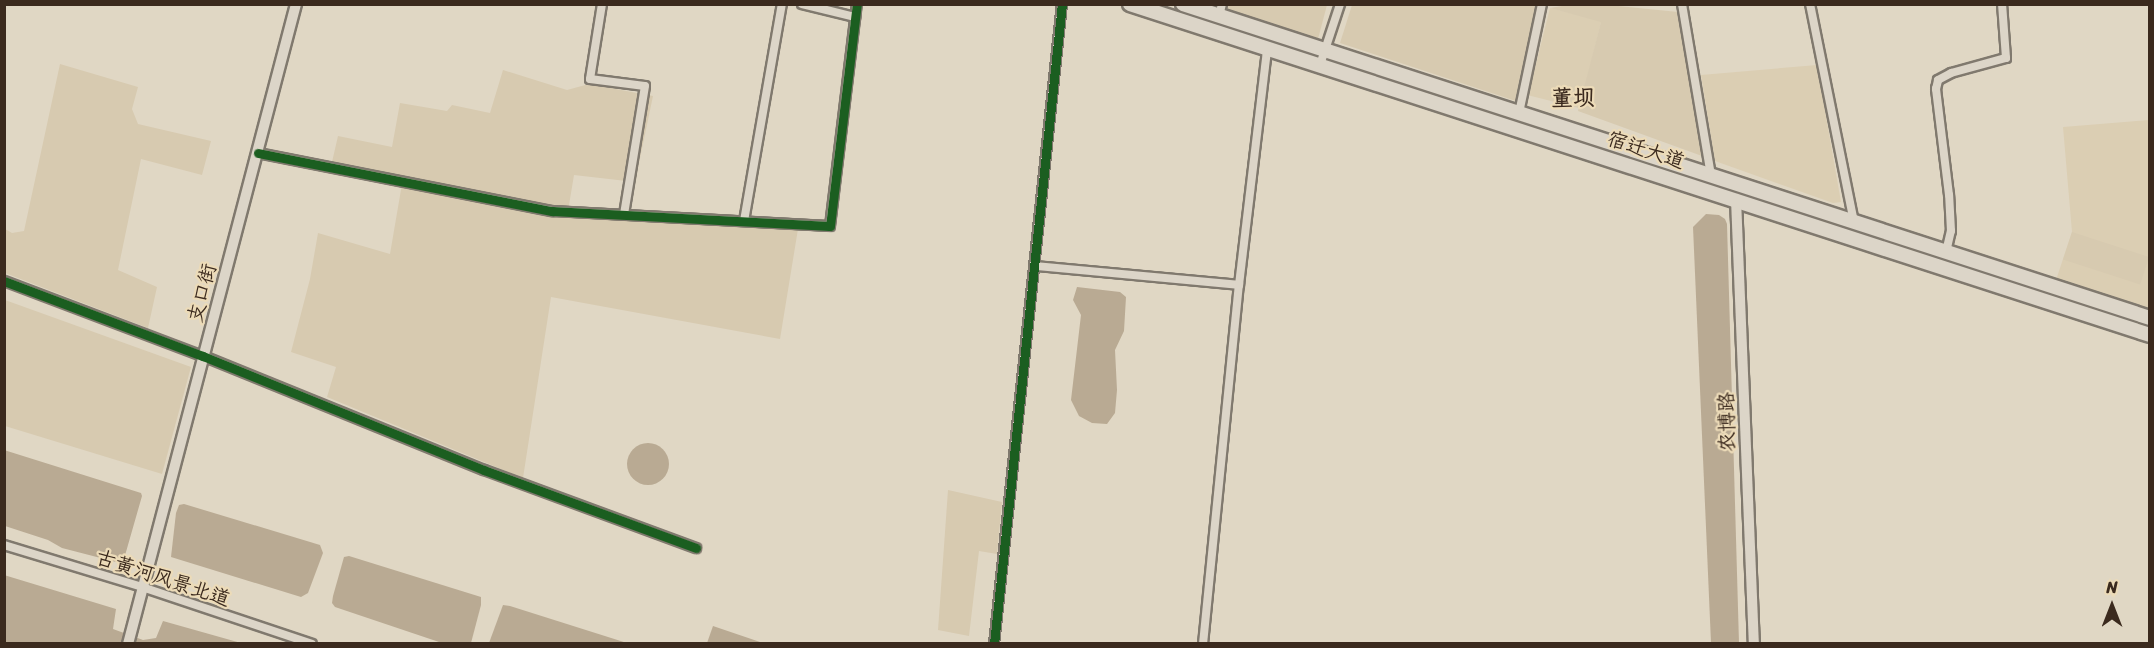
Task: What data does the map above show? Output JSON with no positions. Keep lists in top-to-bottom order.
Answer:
{
  "streets": {
    "main road": ["宿迁大道"],
    "street": ["支口街", "农博路", "古黄河风景北道"]
  },
  "crossings": [
    ["宿迁大道", "农博路"],
    ["支口街", "古黄河风景北道"]
  ],
  "districts": ["董坝"],
  "north": "top"
}
